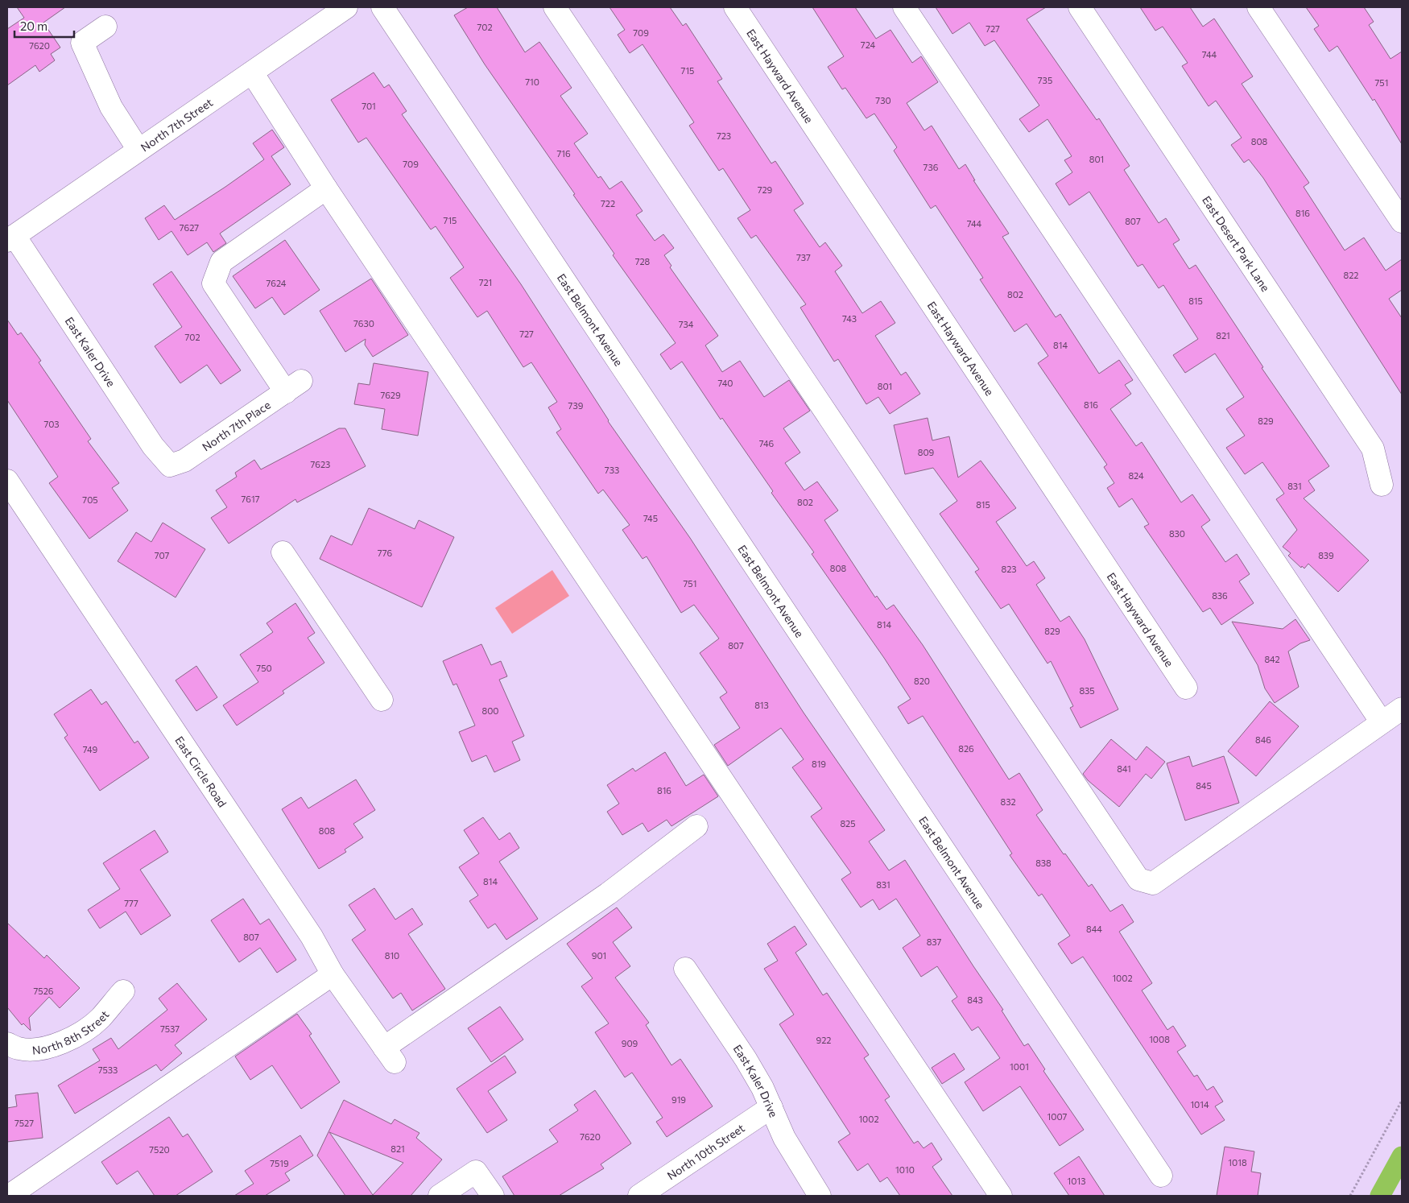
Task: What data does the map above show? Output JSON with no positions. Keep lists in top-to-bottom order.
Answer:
{
  "streets": {
    "street": [
      "East Hayward Avenue",
      "North 7th Street",
      "East Desert Park Lane",
      "East Belmont Avenue",
      "East Kaler Drive",
      "North 7th Place",
      "East Circle Road",
      "North 8th Street",
      "North 10th Street"
    ]
  },
  "crossings": [
    ["North 7th Street", "East Kaler Drive"],
    ["East Kaler Drive", "North 7th Place"],
    ["East Kaler Drive", "North 10th Street"]
  ],
  "house_numbers": [
    "702",
    "727",
    "709",
    "724",
    "7620",
    "744",
    "715",
    "735",
    "710",
    "751",
    "730",
    "701",
    "723",
    "808",
    "716",
    "801",
    "709",
    "736",
    "729",
    "722",
    "816",
    "715",
    "807",
    "744",
    "7627",
    "737",
    "728",
    "822",
    "721",
    "7624",
    "802",
    "815",
    "743",
    "7630",
    "734",
    "727",
    "821",
    "702",
    "814",
    "740",
    "801",
    "7629",
    "816",
    "739",
    "829",
    "703",
    "746",
    "809",
    "7623",
    "733",
    "824",
    "831",
    "7617",
    "705",
    "802",
    "815",
    "745",
    "830",
    "776",
    "707",
    "839",
    "808",
    "823",
    "751",
    "836",
    "814",
    "829",
    "807",
    "842",
    "750",
    "820",
    "835",
    "813",
    "800",
    "846",
    "826",
    "749",
    "819",
    "841",
    "845",
    "816",
    "832",
    "825",
    "808",
    "838",
    "814",
    "831",
    "777",
    "844",
    "807",
    "837",
    "810",
    "901",
    "1002",
    "7526",
    "843",
    "7537",
    "1008",
    "922",
    "909",
    "1001",
    "7533",
    "919",
    "1014",
    "1007",
    "1002",
    "7527",
    "7620",
    "821",
    "7520",
    "1018",
    "7519",
    "1010",
    "1013"
  ],
  "scale_bar": "20 m"
}
